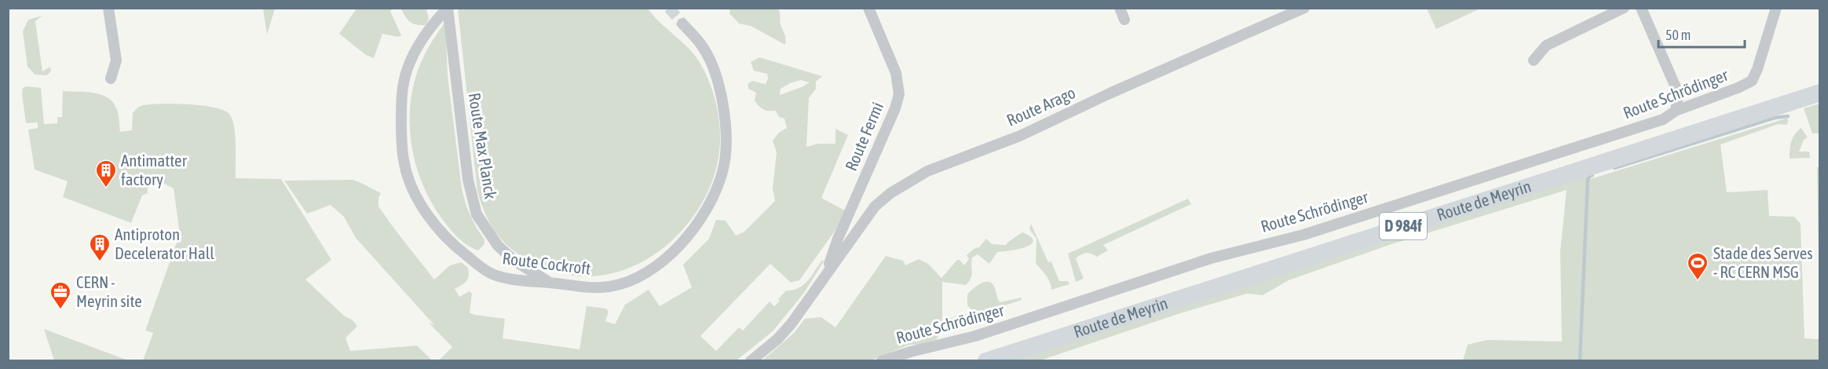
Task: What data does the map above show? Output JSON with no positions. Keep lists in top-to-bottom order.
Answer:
{
  "streets": {
    "main road": ["Route de Meyrin", "D 984f"],
    "street": [
      "Route Schrödinger",
      "Route Arago",
      "Route Fermi",
      "Route Max Planck",
      "Route Cockroft"
    ]
  },
  "crossings": [
    ["Route Arago", "Route Fermi"],
    ["Route Max Planck", "Route Cockroft"]
  ],
  "places": {
    "building": ["Antimatter factory", "Antiproton Decelerator Hall"],
    "sports": ["Stade des Serves - RC CERN MSG"],
    "office": ["CERN - Meyrin site"]
  },
  "scale_bar": "50 m"
}
